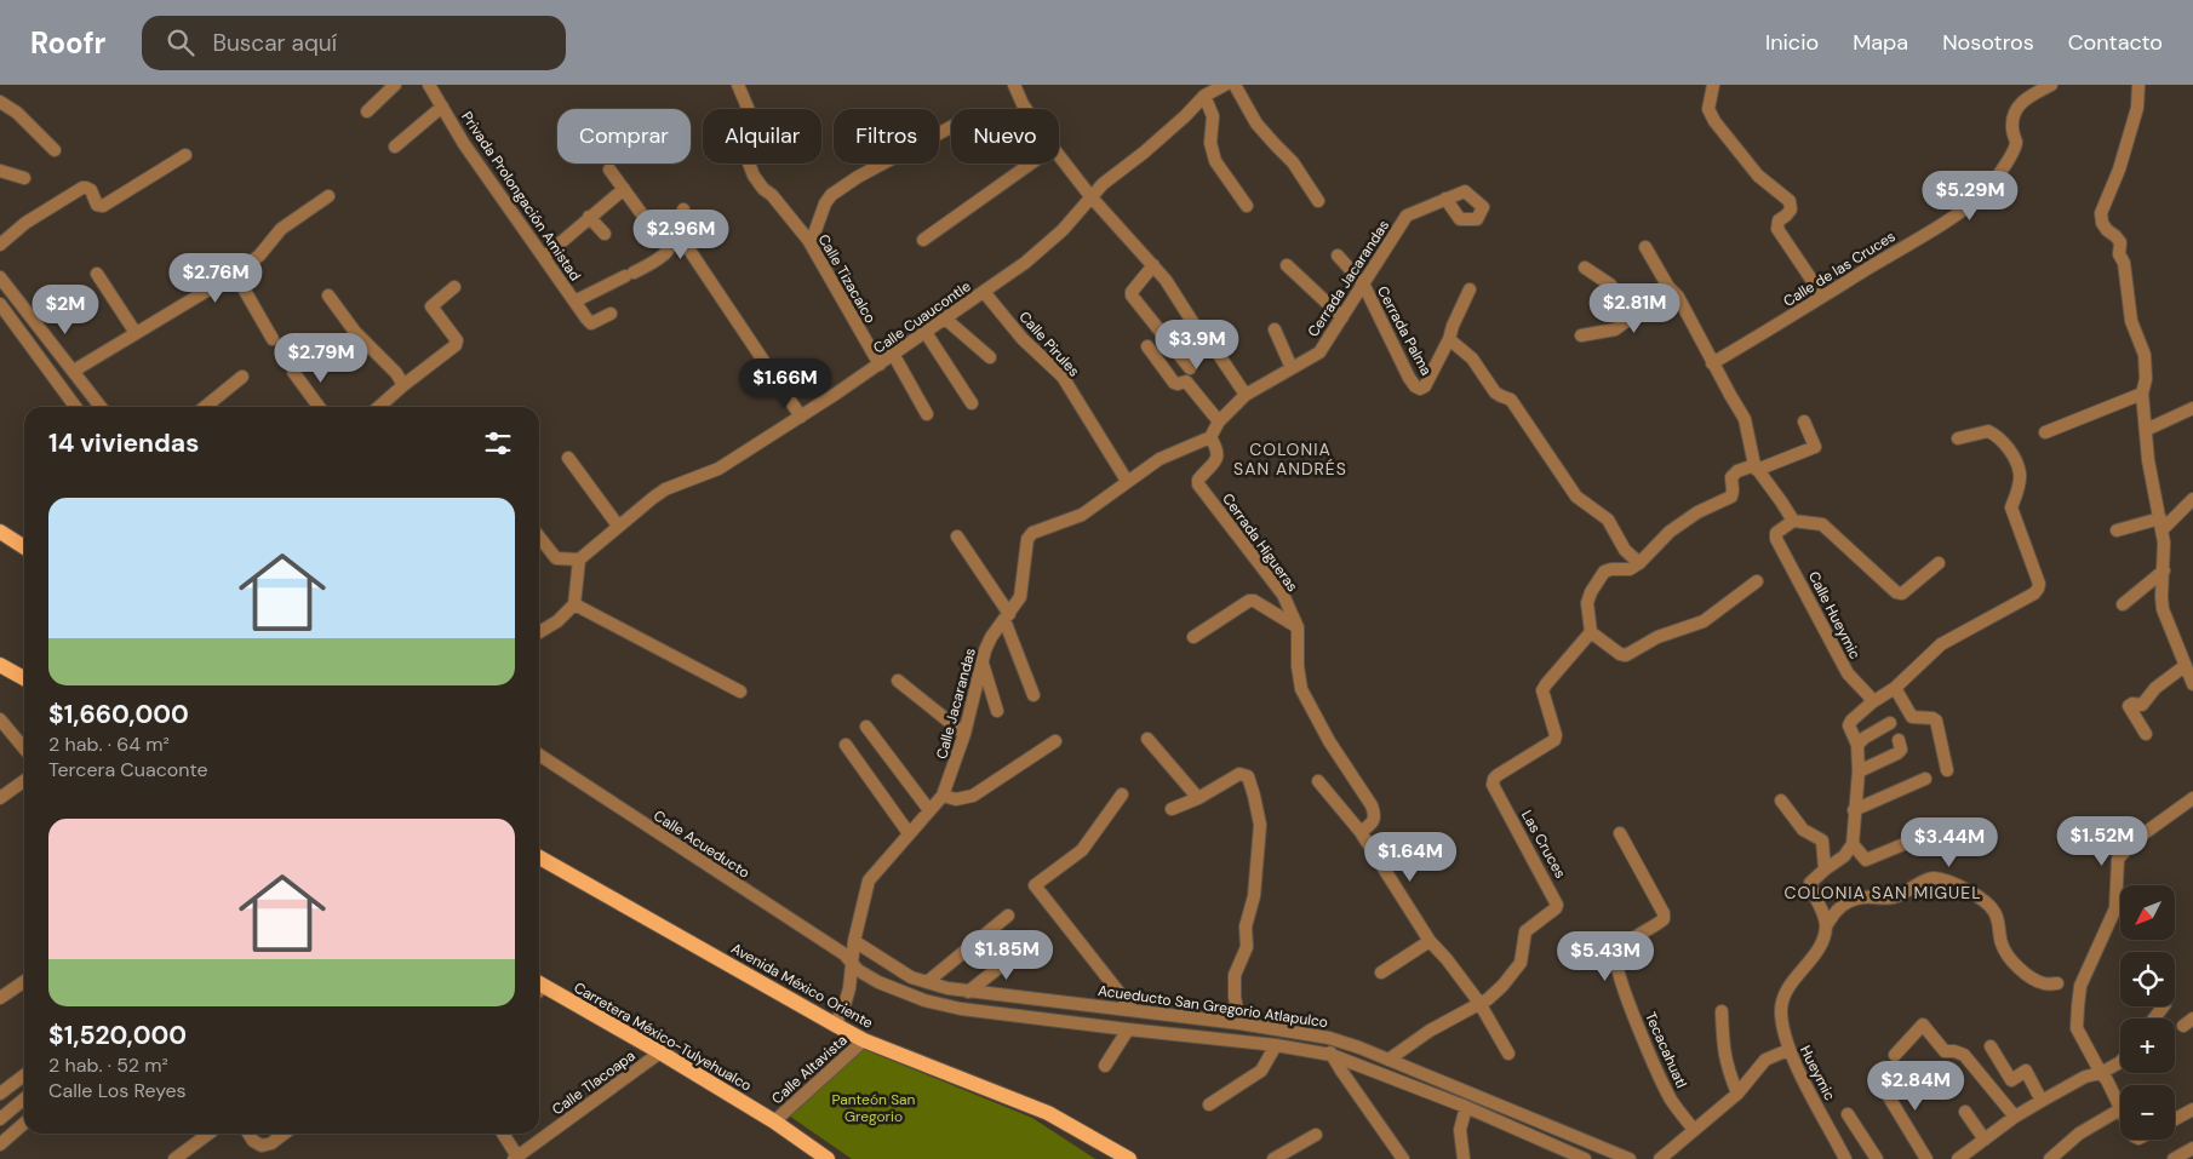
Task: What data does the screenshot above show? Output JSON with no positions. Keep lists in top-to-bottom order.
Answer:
{
  "streets": {
    "main road": ["Avenida México Oriente", "Carretera México-Tulyehualco"],
    "street": [
      "Privada Prolongación Amistad",
      "Calle de las Cruces",
      "Calle Tizacalco",
      "Cerrada Jacarandas",
      "Calle Cuaucontle",
      "Cerrada Palma",
      "Calle Pirules",
      "Cerrada Higueras",
      "Calle Hueymic",
      "Calle Jacarandas",
      "Calle Acueducto",
      "Las Cruces",
      "Acueducto San Gregorio Atlapulco",
      "Tecacahuatl",
      "Calle Altavista",
      "Hueymic",
      "Calle Tlacoapa"
    ]
  },
  "crossings": [
    ["Calle Tizacalco", "Calle Cuaucontle"],
    ["Cerrada Jacarandas", "Cerrada Palma"],
    ["Calle Cuaucontle", "Calle Pirules"],
    ["Calle Pirules", "Calle Jacarandas"],
    ["Cerrada Higueras", "Calle Jacarandas"],
    ["Calle Jacarandas", "Acueducto San Gregorio Atlapulco"],
    ["Calle Jacarandas", "Calle Altavista"],
    ["Calle Acueducto", "Acueducto San Gregorio Atlapulco"],
    ["Calle Acueducto", "Calle Altavista"],
    ["Las Cruces", "Acueducto San Gregorio Atlapulco"],
    ["Avenida México Oriente", "Calle Altavista"],
    ["Acueducto San Gregorio Atlapulco", "Calle Altavista"],
    ["Carretera México-Tulyehualco", "Calle Altavista"],
    ["Carretera México-Tulyehualco", "Calle Tlacoapa"]
  ],
  "districts": ["COLONIA SAN ANDRÉS", "COLONIA SAN MIGUEL"],
  "parks": ["Panteón San Gregorio"],
  "north": "bottom left",
  "page": {
    "header": "Roofr",
    "search": "Buscar aquí",
    "nav": [
      "Inicio",
      "Mapa",
      "Nosotros",
      "Contacto"
    ],
    "chip": [
      "Comprar",
      "Alquilar",
      "Filtros",
      "Nuevo"
    ],
    "price": [
      "$5.29M",
      "$2.96M",
      "$2.76M",
      "$2.81M",
      "$2M",
      "$3.9M",
      "$2.79M",
      "$1.66M",
      "$1.52M",
      "$3.44M",
      "$1.64M",
      "$1.85M",
      "$5.43M",
      "$2.84M"
    ],
    "heading": "14 viviendas",
    "list": [
      {
        "name": "$1,660,000",
        "note": "2 hab. · 64 m² · Tercera Cuaconte"
      },
      {
        "name": "$1,520,000",
        "note": "2 hab. · 52 m² · Calle Los Reyes"
      }
    ],
    "map_buttons": ["+", "−"]
  }
}
